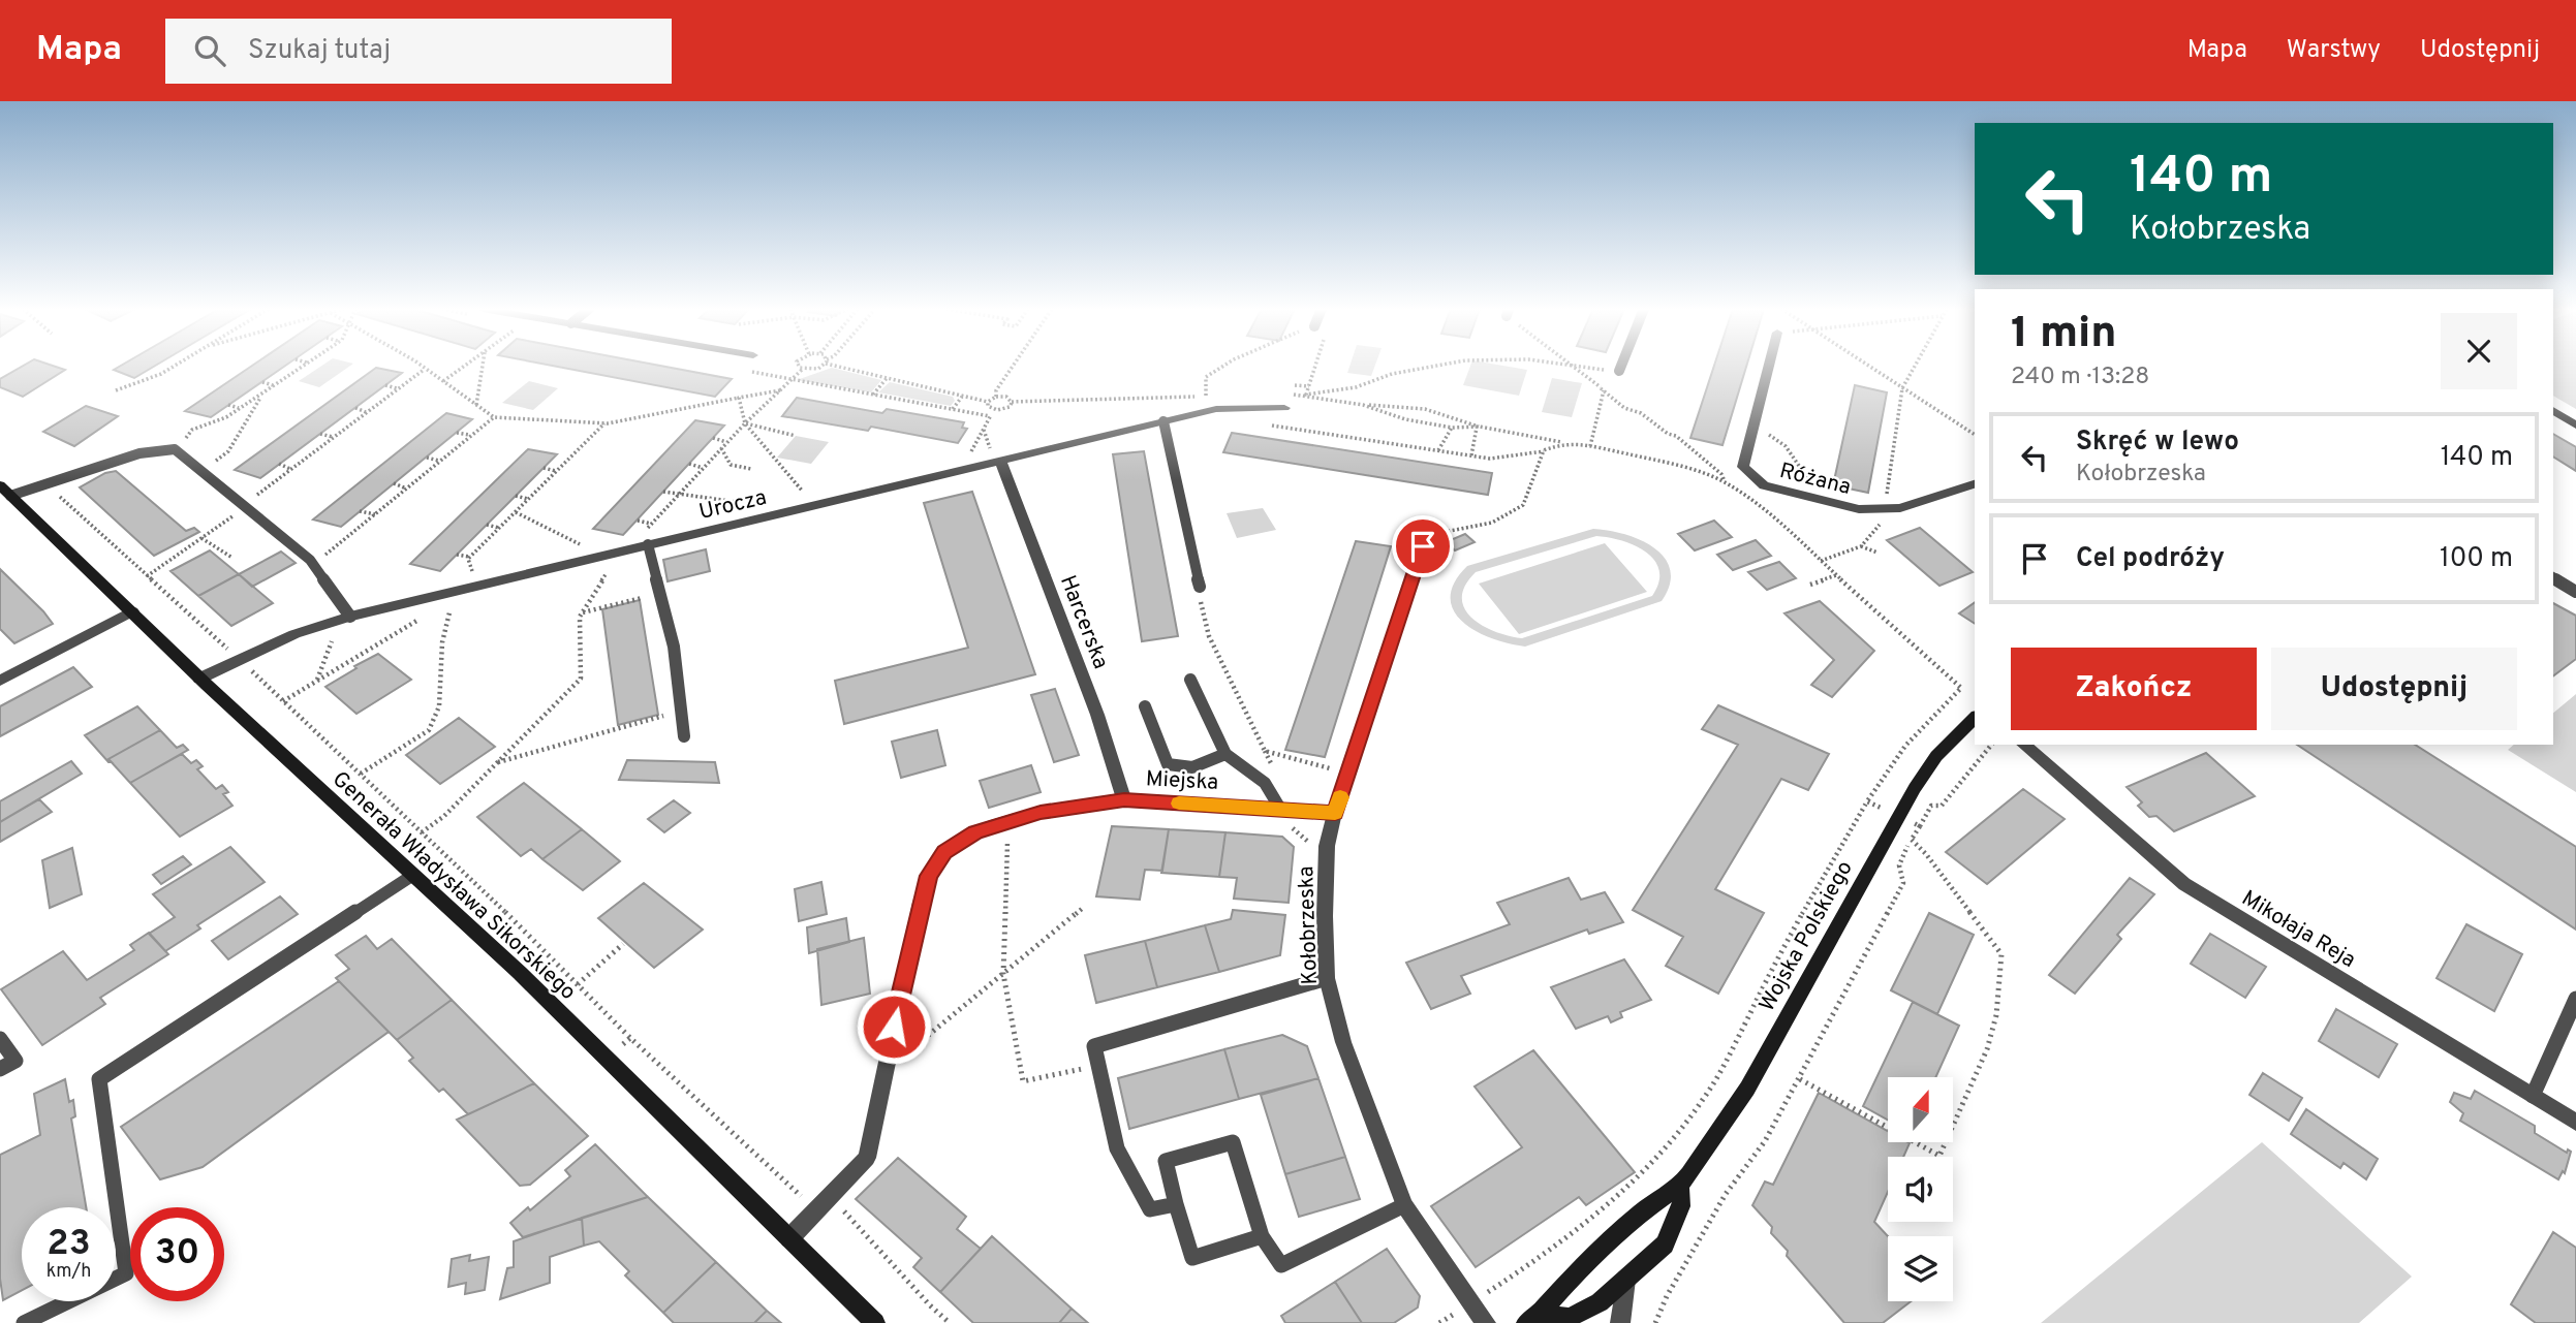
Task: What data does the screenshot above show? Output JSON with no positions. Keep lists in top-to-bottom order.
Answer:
{
  "streets": {
    "street": [
      "Różana",
      "Urocza",
      "Harcerska",
      "Miejska",
      "Generała Władysława Sikorskiego",
      "Kołobrzeska",
      "Mikołaja Reja",
      "Wojska Polskiego"
    ]
  },
  "crossings": [
    ["Urocza", "Harcerska"],
    ["Urocza", "Generała Władysława Sikorskiego"],
    ["Harcerska", "Miejska"],
    ["Miejska", "Generała Władysława Sikorskiego"],
    ["Miejska", "Kołobrzeska"]
  ],
  "north": "top",
  "page": {
    "header": "Mapa",
    "search": "Szukaj tutaj",
    "nav": ["Mapa", "Warstwy", "Udostępnij"],
    "turn": ["140 m", "Kołobrzeska"],
    "heading": ["1 min", "240 m · 13:28"],
    "list": [
      {
        "name": "Skręć w lewo",
        "note": "Kołobrzeska",
        "value": "140 m"
      },
      {
        "name": "Cel podróży",
        "value": "100 m"
      }
    ],
    "buttons": ["Zakończ", "Udostępnij"],
    "speed": "23 km/h",
    "limit": "30"
  }
}
